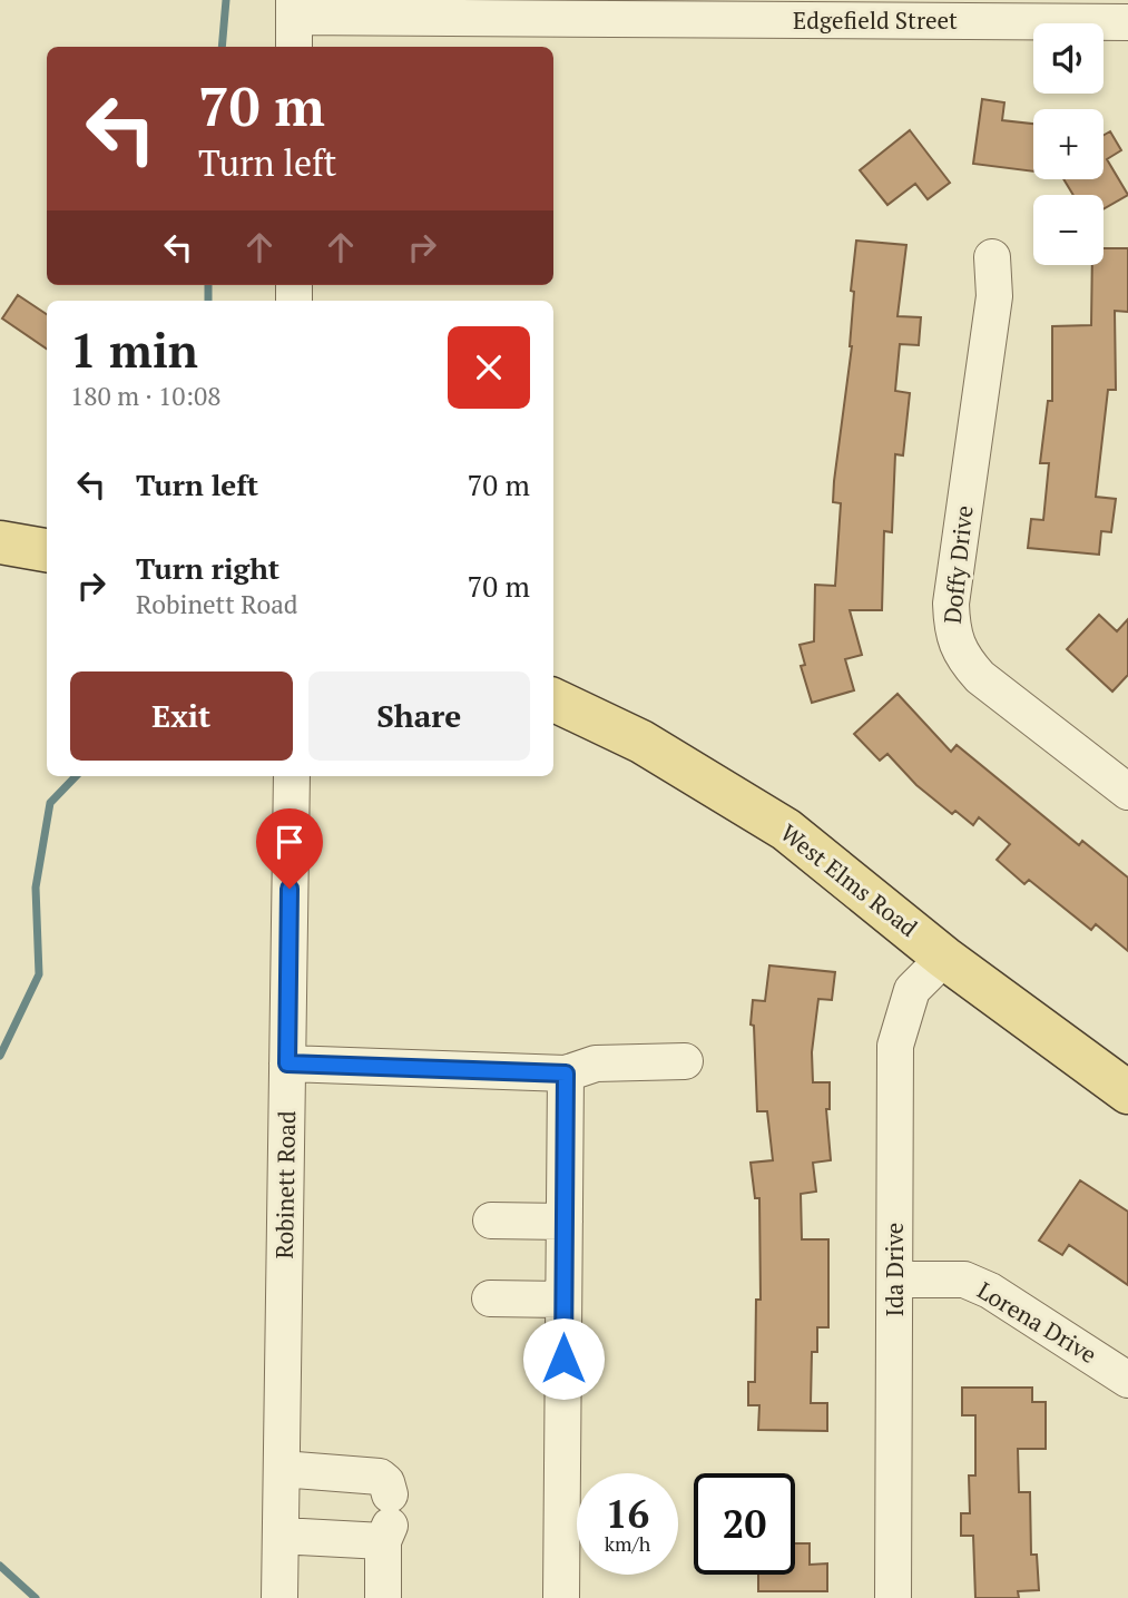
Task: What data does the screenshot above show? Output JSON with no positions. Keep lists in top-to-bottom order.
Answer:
{
  "streets": {
    "main road": ["West Elms Road"],
    "street": [
      "Edgefield Street",
      "Doffy Drive",
      "Robinett Road",
      "Ida Drive",
      "Lorena Drive"
    ]
  },
  "crossings": [
    ["West Elms Road", "Ida Drive"],
    ["Ida Drive", "Lorena Drive"]
  ],
  "page": {
    "map_buttons": ["+", "−"],
    "turn": ["70 m", "Turn left"],
    "heading": ["1 min", "180 m · 10:08"],
    "list": [
      {
        "name": "Turn left",
        "value": "70 m"
      },
      {
        "name": "Turn right",
        "note": "Robinett Road",
        "value": "70 m"
      }
    ],
    "buttons": ["Exit", "Share"],
    "speed": "16 km/h",
    "limit": "20"
  }
}
